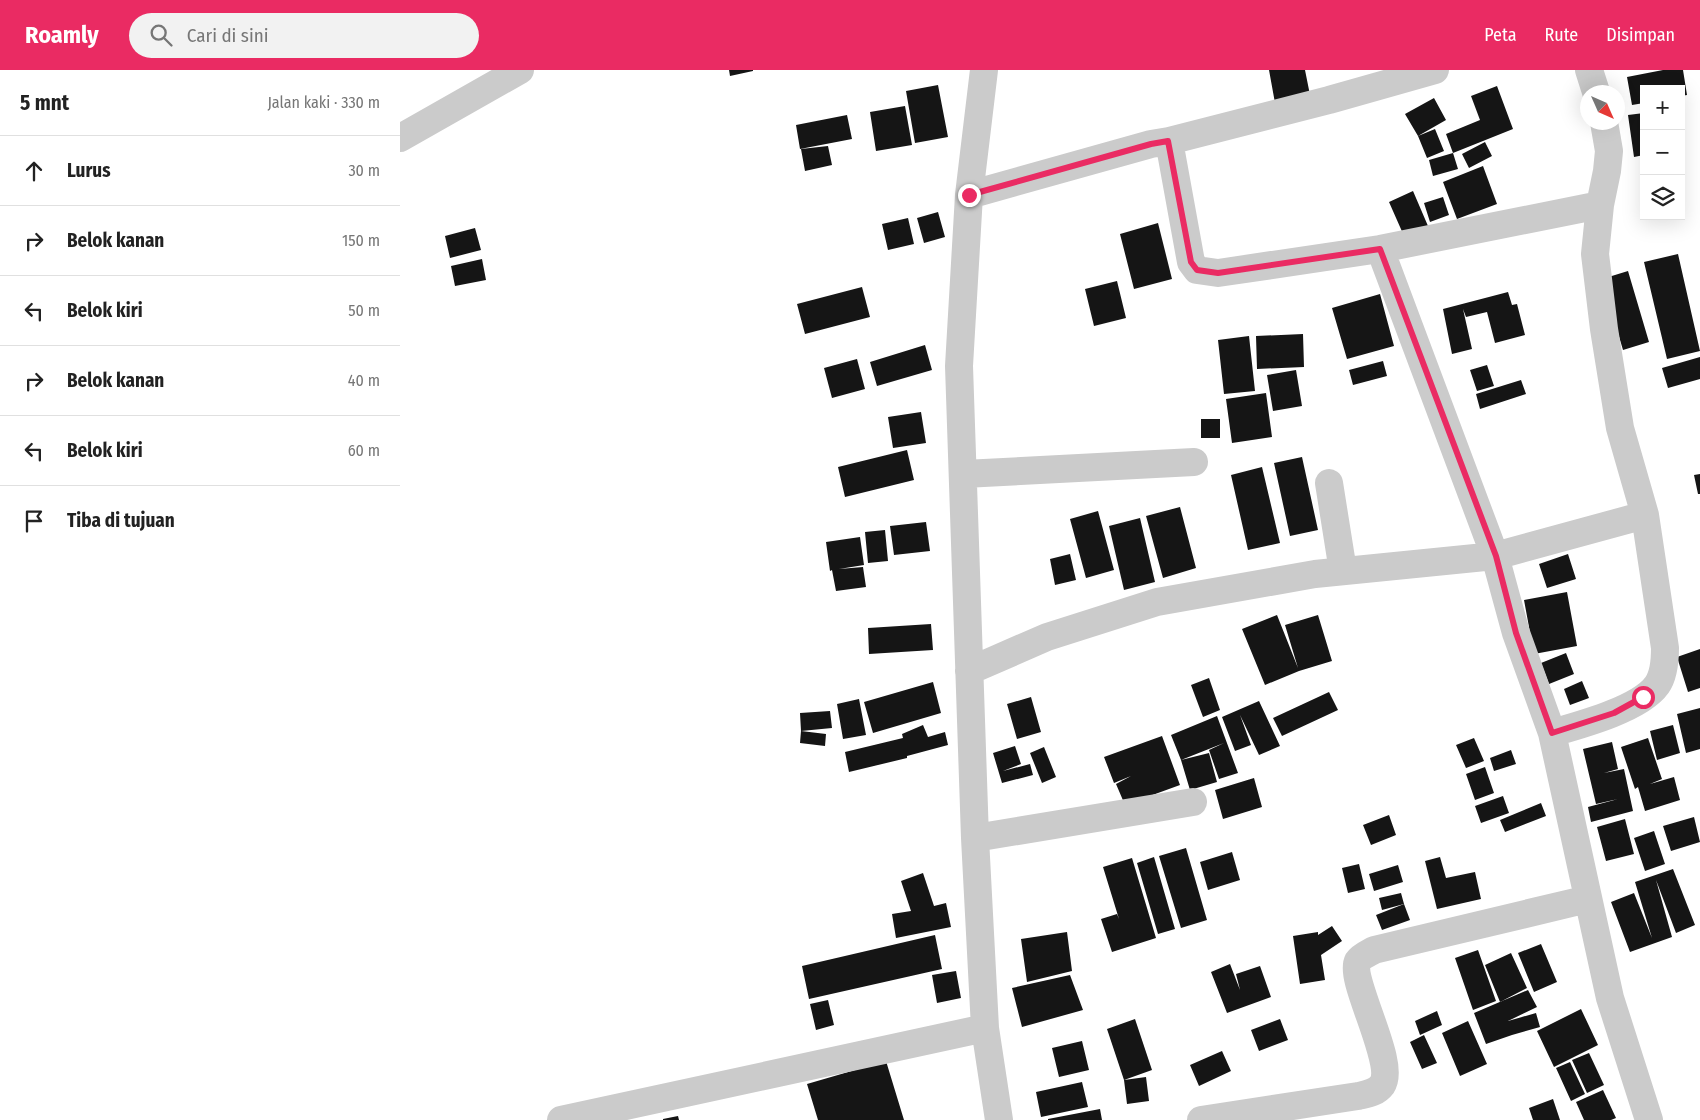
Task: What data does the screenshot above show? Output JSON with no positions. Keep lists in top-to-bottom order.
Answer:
{
  "north": "bottom right",
  "page": {
    "header": "Roamly",
    "search": "Cari di sini",
    "nav": ["Peta", "Rute", "Disimpan"],
    "heading": ["5 mnt", "Jalan kaki · 330 m"],
    "map_buttons": ["+", "−"],
    "list": [
      ["Lurus", "30 m"],
      ["Belok kanan", "150 m"],
      ["Belok kiri", "50 m"],
      ["Belok kanan", "40 m"],
      ["Belok kiri", "60 m"],
      "Tiba di tujuan"
    ]
  }
}
